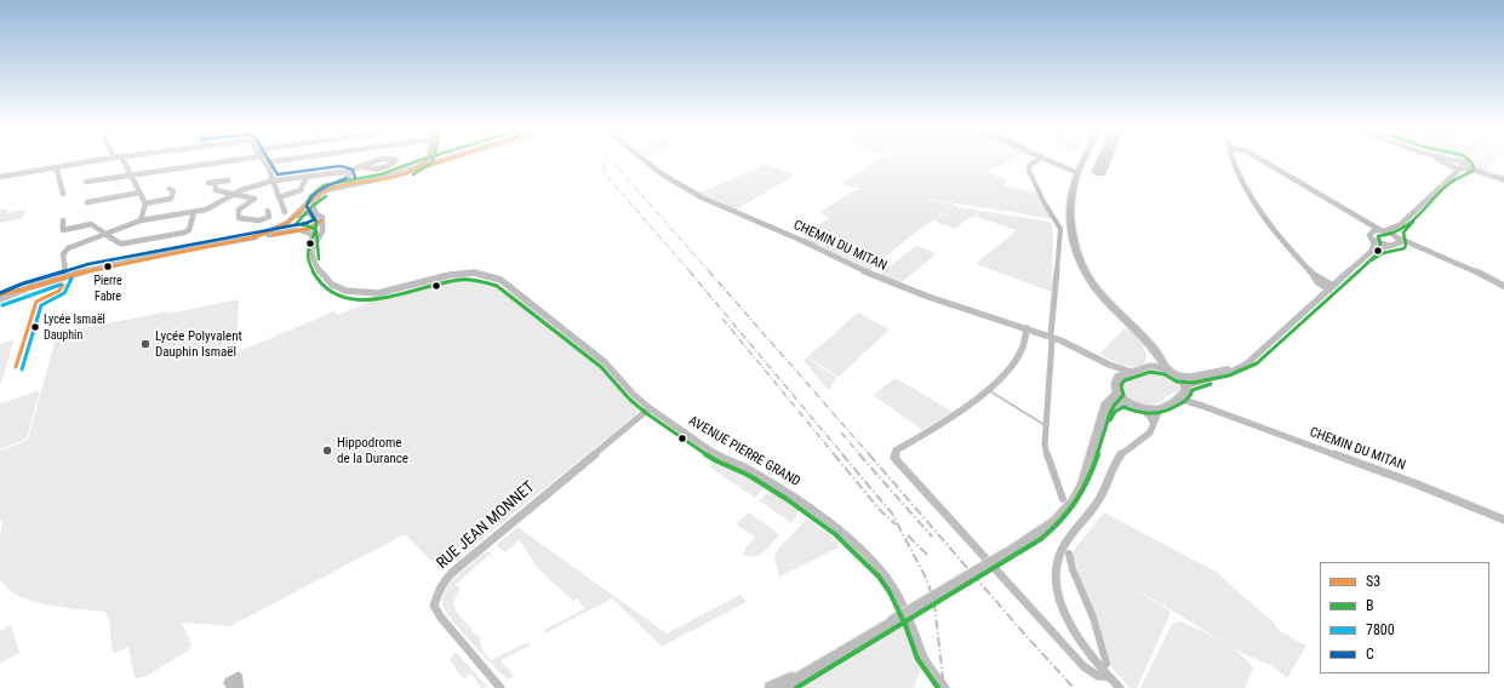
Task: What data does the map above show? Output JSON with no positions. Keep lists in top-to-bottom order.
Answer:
{
  "streets": {
    "street": ["CHEMIN DU MITAN", "AVENUE PIERRE GRAND", "RUE JEAN MONNET"]
  },
  "crossings": [
    ["AVENUE PIERRE GRAND", "RUE JEAN MONNET"]
  ],
  "places": [
    "Pierre Fabre",
    "Lycée Ismaël Dauphin",
    "Lycée Polyvalent Dauphin Ismaël",
    "Hippodrome de la Durance"
  ],
  "lines": [
    "transit line S3",
    "transit line B",
    "transit line C",
    "transit line 7800"
  ],
  "legend": [
    "S3",
    "B",
    "7800",
    "C"
  ]
}
